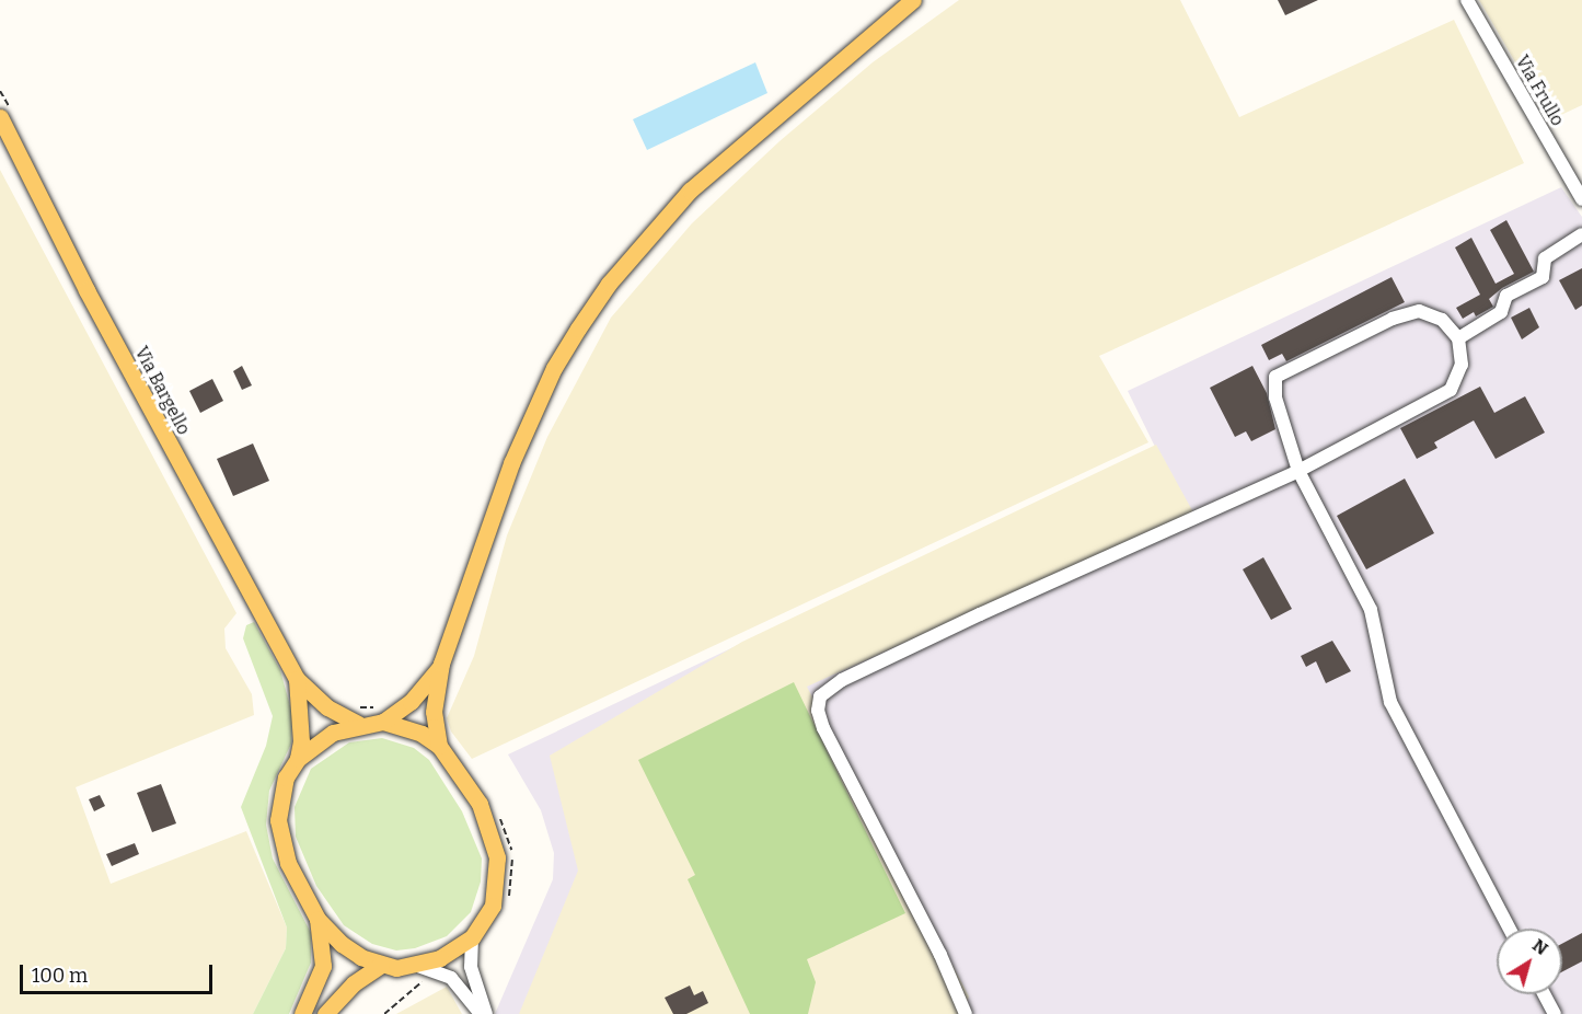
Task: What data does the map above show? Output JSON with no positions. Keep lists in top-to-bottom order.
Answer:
{
  "streets": {
    "main road": ["Via Bargello"],
    "street": ["Via Frullo"]
  },
  "scale_bar": "100 m",
  "north": "top right"
}
